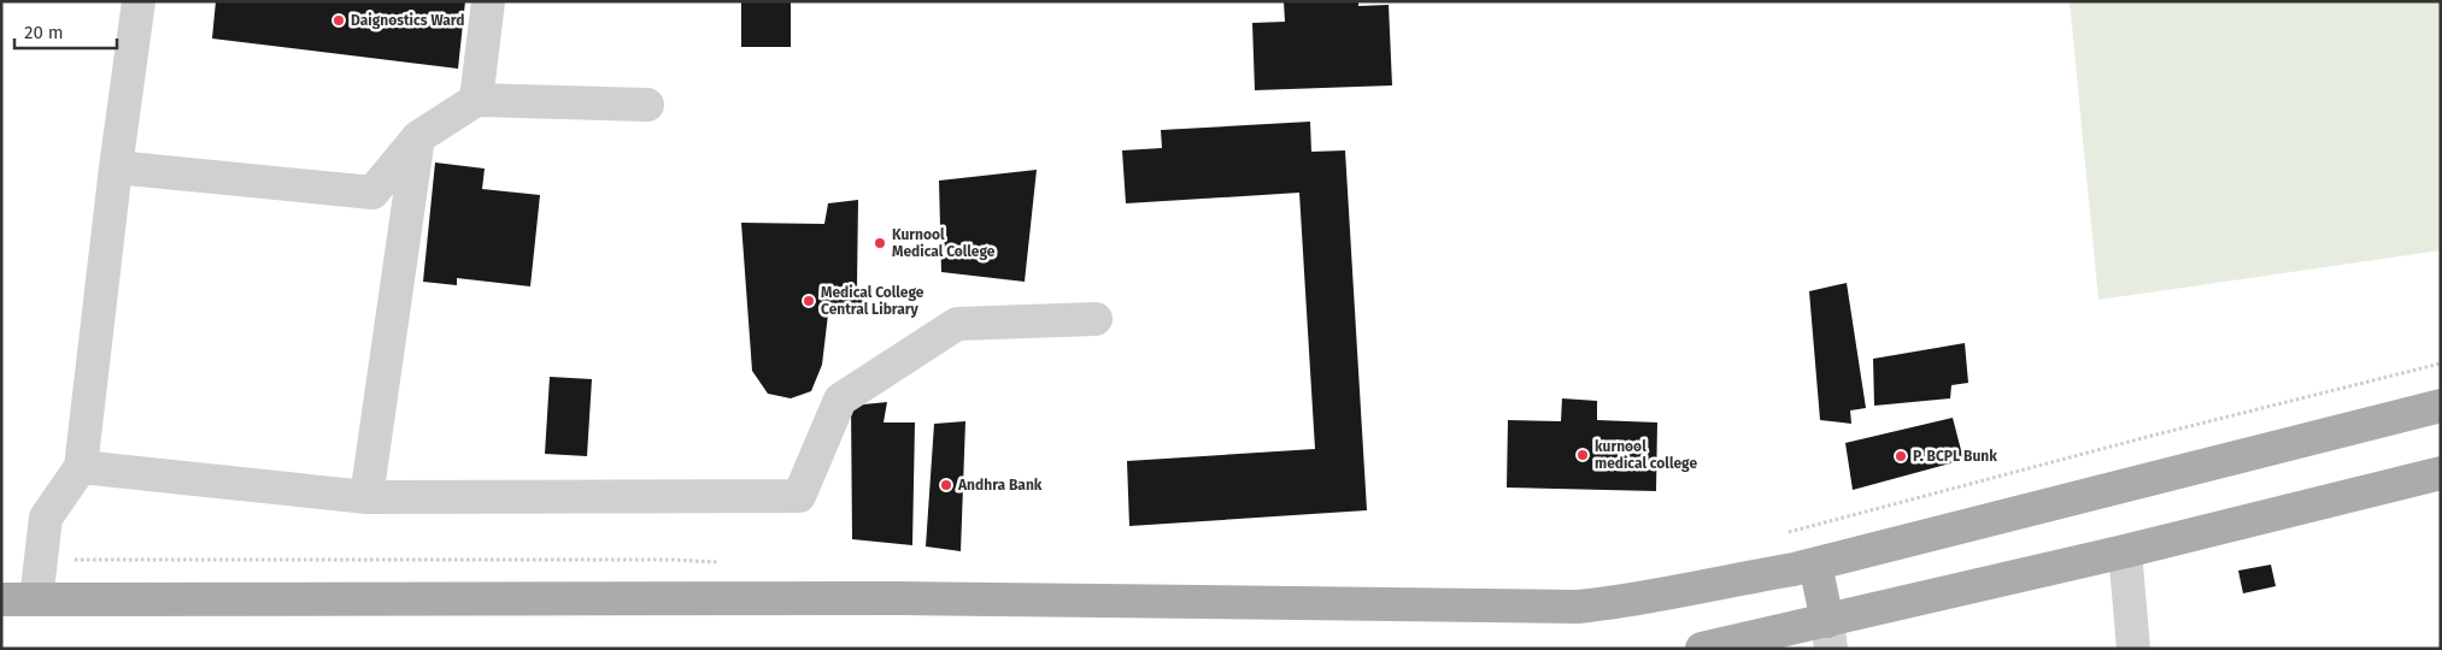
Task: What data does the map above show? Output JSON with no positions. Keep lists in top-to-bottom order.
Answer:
{
  "places": [
    "Daignostics Ward",
    "Kurnool Medical College",
    "Medical College Central Library",
    "kurnool medical college",
    "P. BCPL Bunk",
    "Andhra Bank"
  ],
  "scale_bar": "20 m"
}
